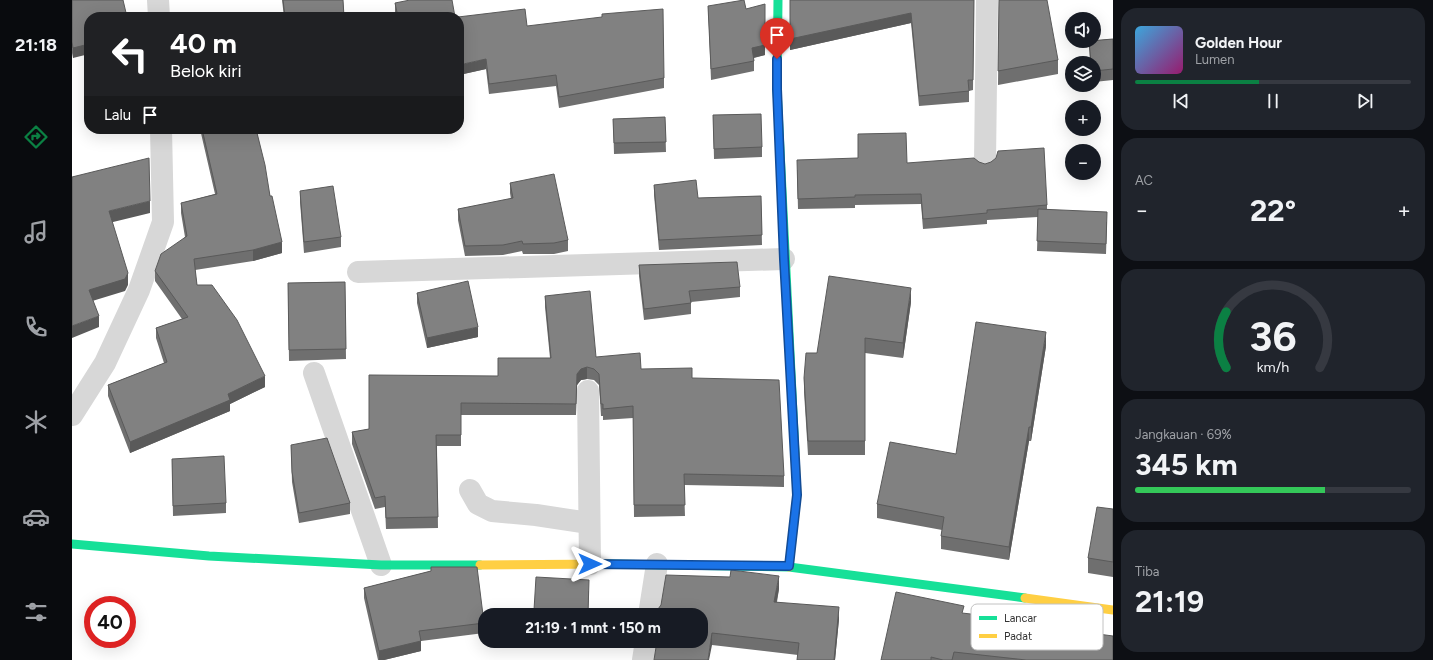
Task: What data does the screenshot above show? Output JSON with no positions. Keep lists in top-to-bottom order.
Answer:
{
  "legend": ["Lancar", "Padat"],
  "page": {
    "tabs": "21:18",
    "map_buttons": ["+", "−"],
    "turn": ["40 m", "Belok kiri"],
    "song": ["Golden Hour", "Lumen"],
    "then": "Lalu",
    "tile": [
      "AC",
      ["Jangkauan · 69%", "345 km"],
      ["Tiba", "21:19"]
    ],
    "heat": ["−", "22°", "+"],
    "limit": "40",
    "trip": "21:19 · 1 mnt · 150 m",
    "gauge": ["36", "km/h"]
  }
}
